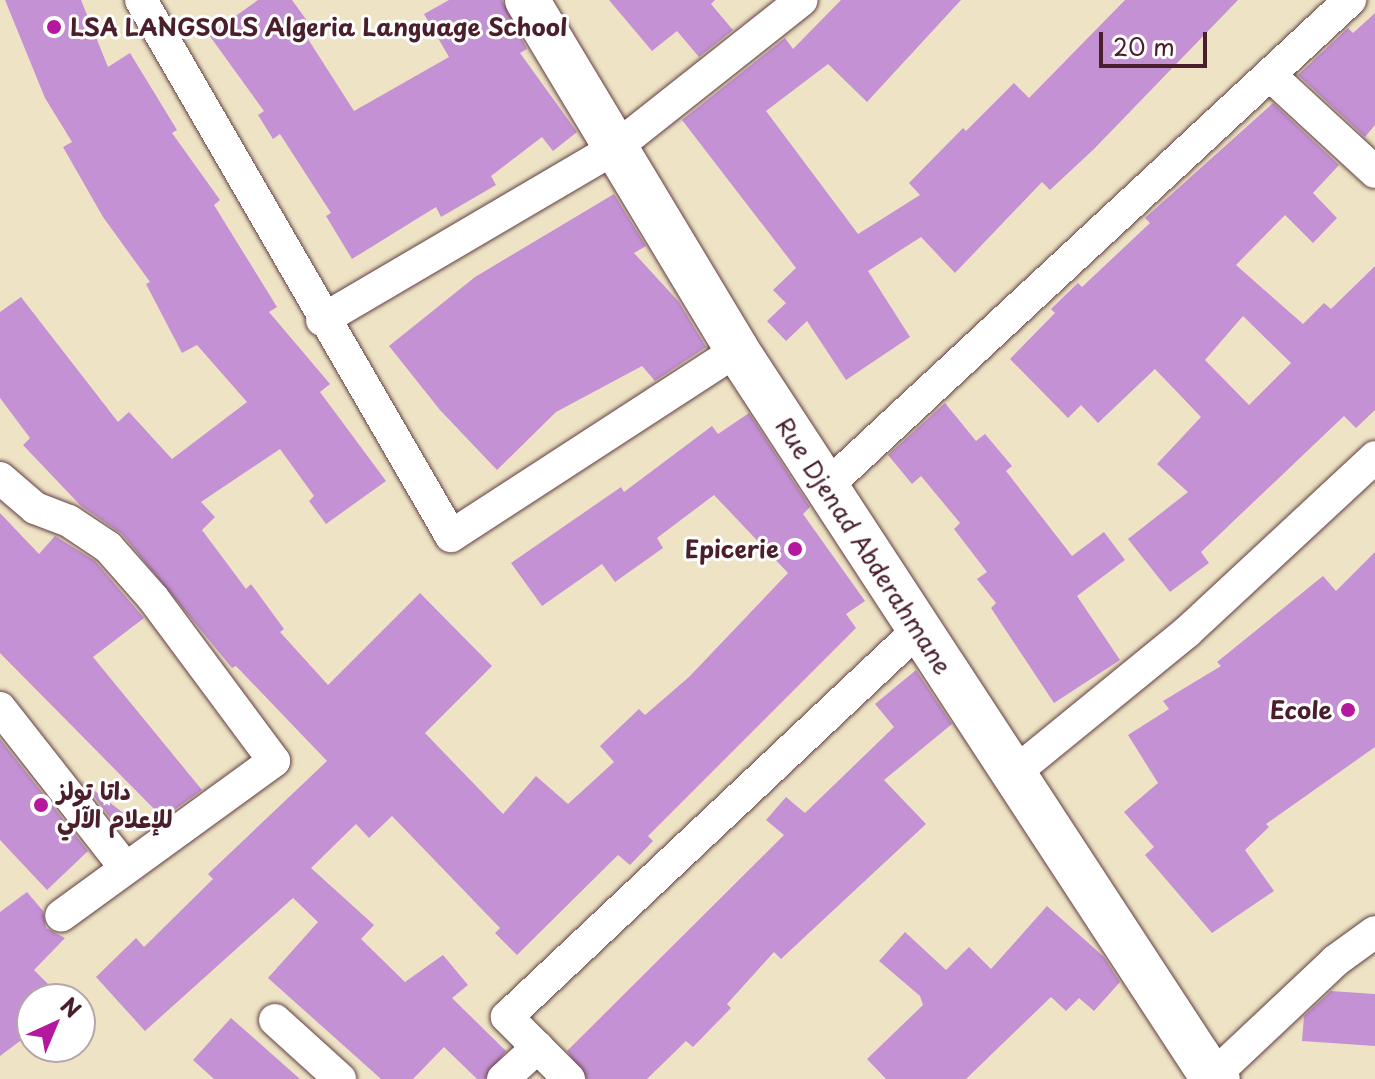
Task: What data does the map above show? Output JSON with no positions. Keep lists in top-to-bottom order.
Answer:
{
  "streets": {
    "street": ["Rue Djenad Abderahmane"]
  },
  "places": [
    "LSA LANGSOLS Algeria Language School",
    "Epicerie",
    "Ecole",
    "داتا تولز للإعلام الآلي"
  ],
  "scale_bar": "20 m",
  "north": "top right"
}
